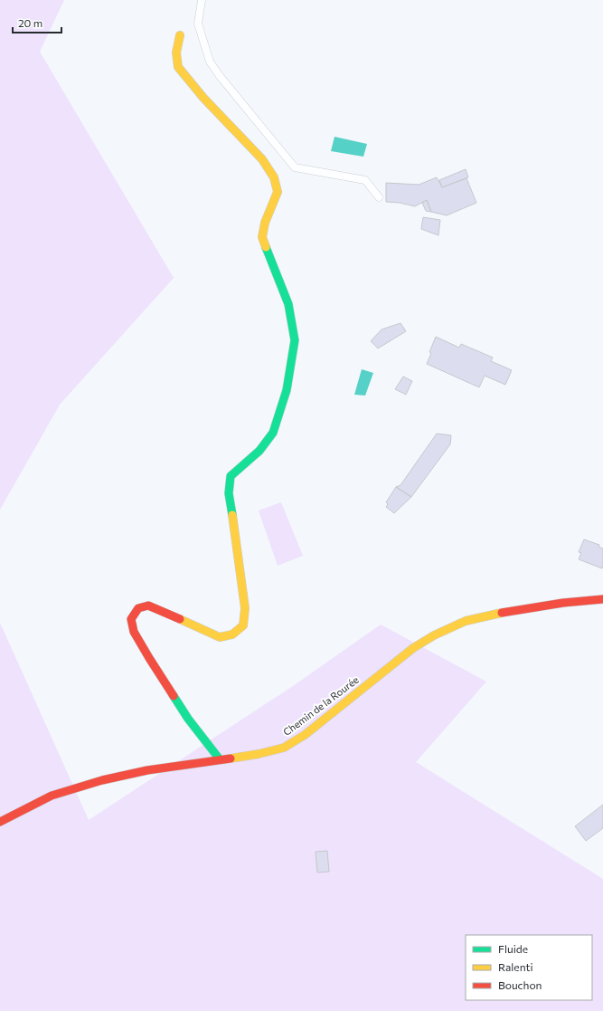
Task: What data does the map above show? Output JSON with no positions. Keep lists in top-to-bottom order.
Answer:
{
  "streets": {
    "street": ["Chemin de la Rourée"]
  },
  "legend": ["Fluide", "Ralenti", "Bouchon"],
  "scale_bar": "20 m"
}
